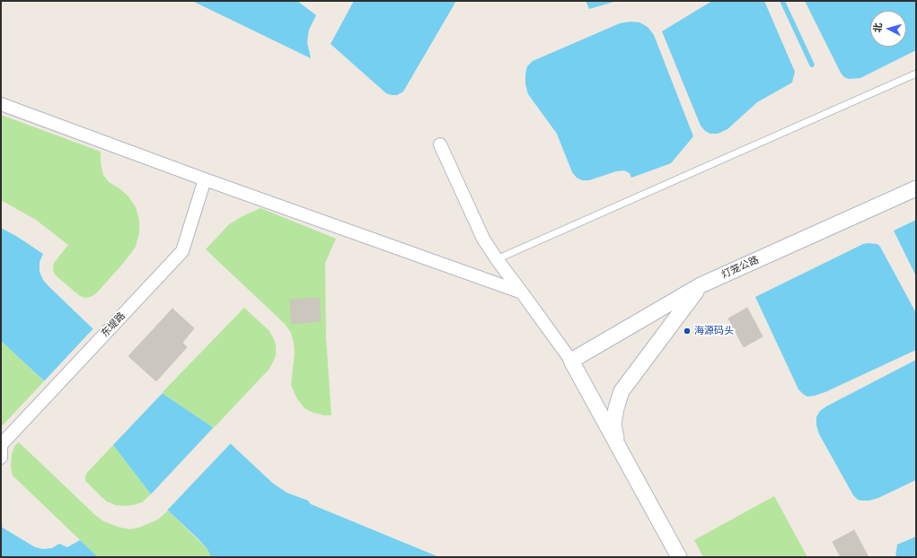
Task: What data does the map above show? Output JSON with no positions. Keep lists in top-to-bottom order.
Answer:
{
  "streets": {
    "street": ["灯笼公路", "东堤路"]
  },
  "places": ["海源码头"],
  "north": "left"
}
